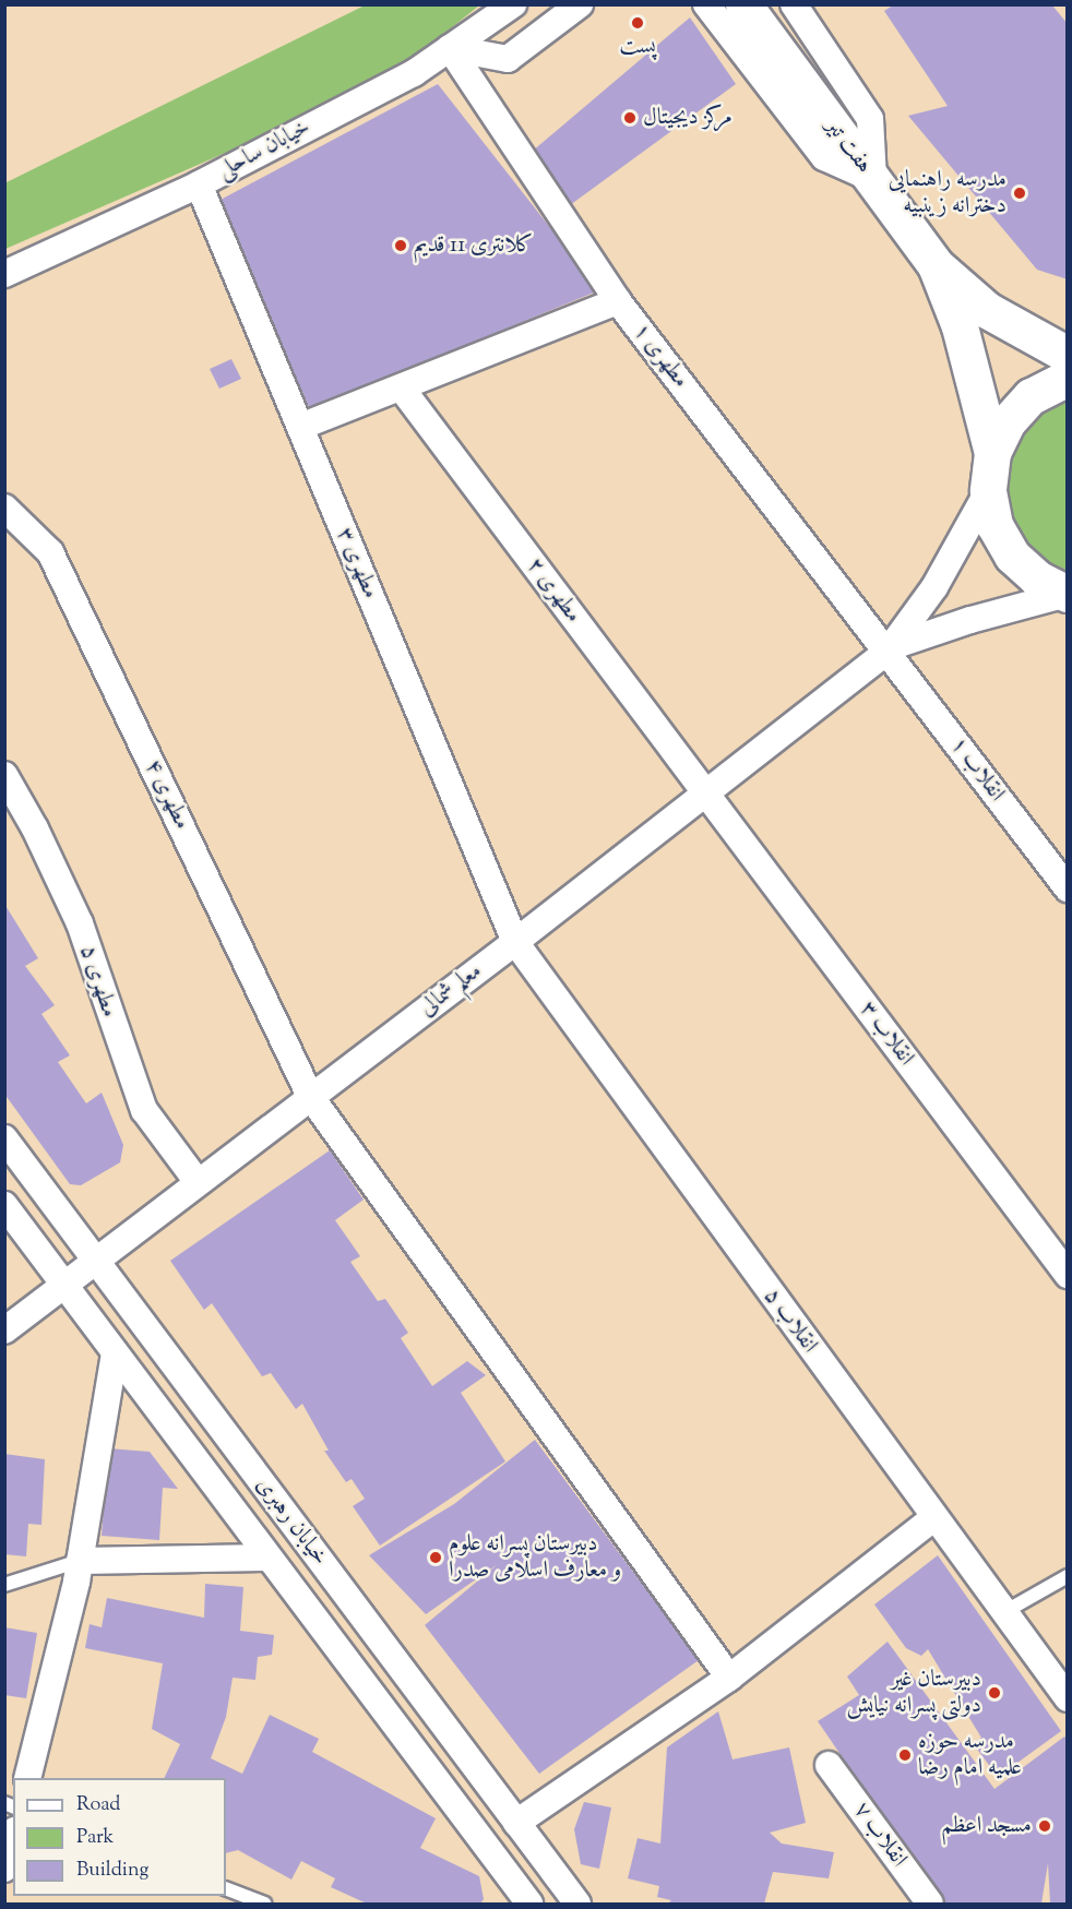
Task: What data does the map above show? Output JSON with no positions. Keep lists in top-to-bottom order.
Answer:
{
  "streets": {
    "main road": ["هفت تیر"],
    "street": [
      "خیابان ساحلی",
      "مطهری ۱",
      "مطهری ۳",
      "مطهری ۲",
      "انقلاب ۱",
      "مطهری ۴",
      "مطهری ۵",
      "معلم شمالی",
      "انقلاب ۳",
      "انقلاب ۵",
      "خیابان رهبری",
      "انقلاب ۷"
    ]
  },
  "crossings": [
    ["خیابان ساحلی", "مطهری ۱"],
    ["خیابان ساحلی", "مطهری ۳"],
    ["مطهری ۱", "انقلاب ۱"],
    ["مطهری ۱", "معلم شمالی"],
    ["مطهری ۳", "معلم شمالی"],
    ["مطهری ۳", "انقلاب ۵"],
    ["مطهری ۲", "معلم شمالی"],
    ["مطهری ۲", "انقلاب ۳"],
    ["انقلاب ۱", "معلم شمالی"],
    ["مطهری ۴", "معلم شمالی"],
    ["مطهری ۵", "معلم شمالی"],
    ["معلم شمالی", "انقلاب ۳"],
    ["معلم شمالی", "انقلاب ۵"],
    ["معلم شمالی", "خیابان رهبری"]
  ],
  "places": [
    "پست",
    "مرکز دیجیتال",
    "مدرسه راهنمایی دخترانه زینبیه",
    "کلانتری 11 قدیم",
    "دبیرستان پسرانه علوم و معارف اسلامی صدرا",
    "دبیرستان غیر دولتی پسرانه نیایش",
    "مدرسه حوزه علمیه امام رضا",
    "مسجد اعظم"
  ],
  "legend": ["Road", "Park", "Building"]
}
